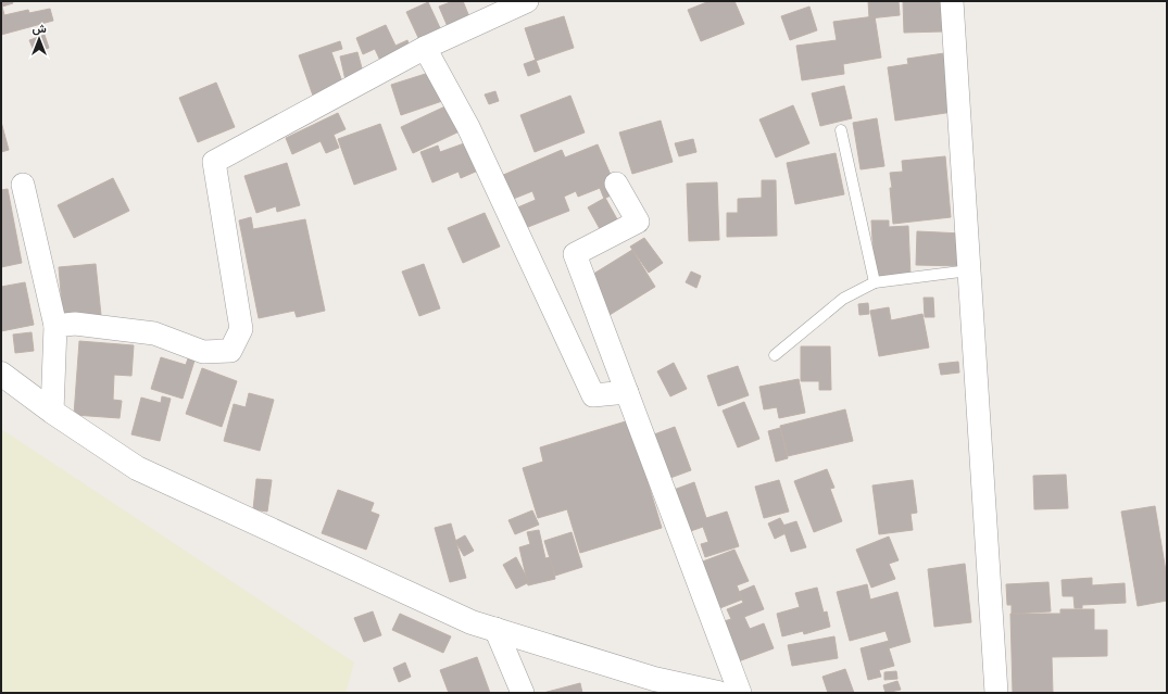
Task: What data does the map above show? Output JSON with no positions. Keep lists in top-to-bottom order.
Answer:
{
  "north": "top"
}
